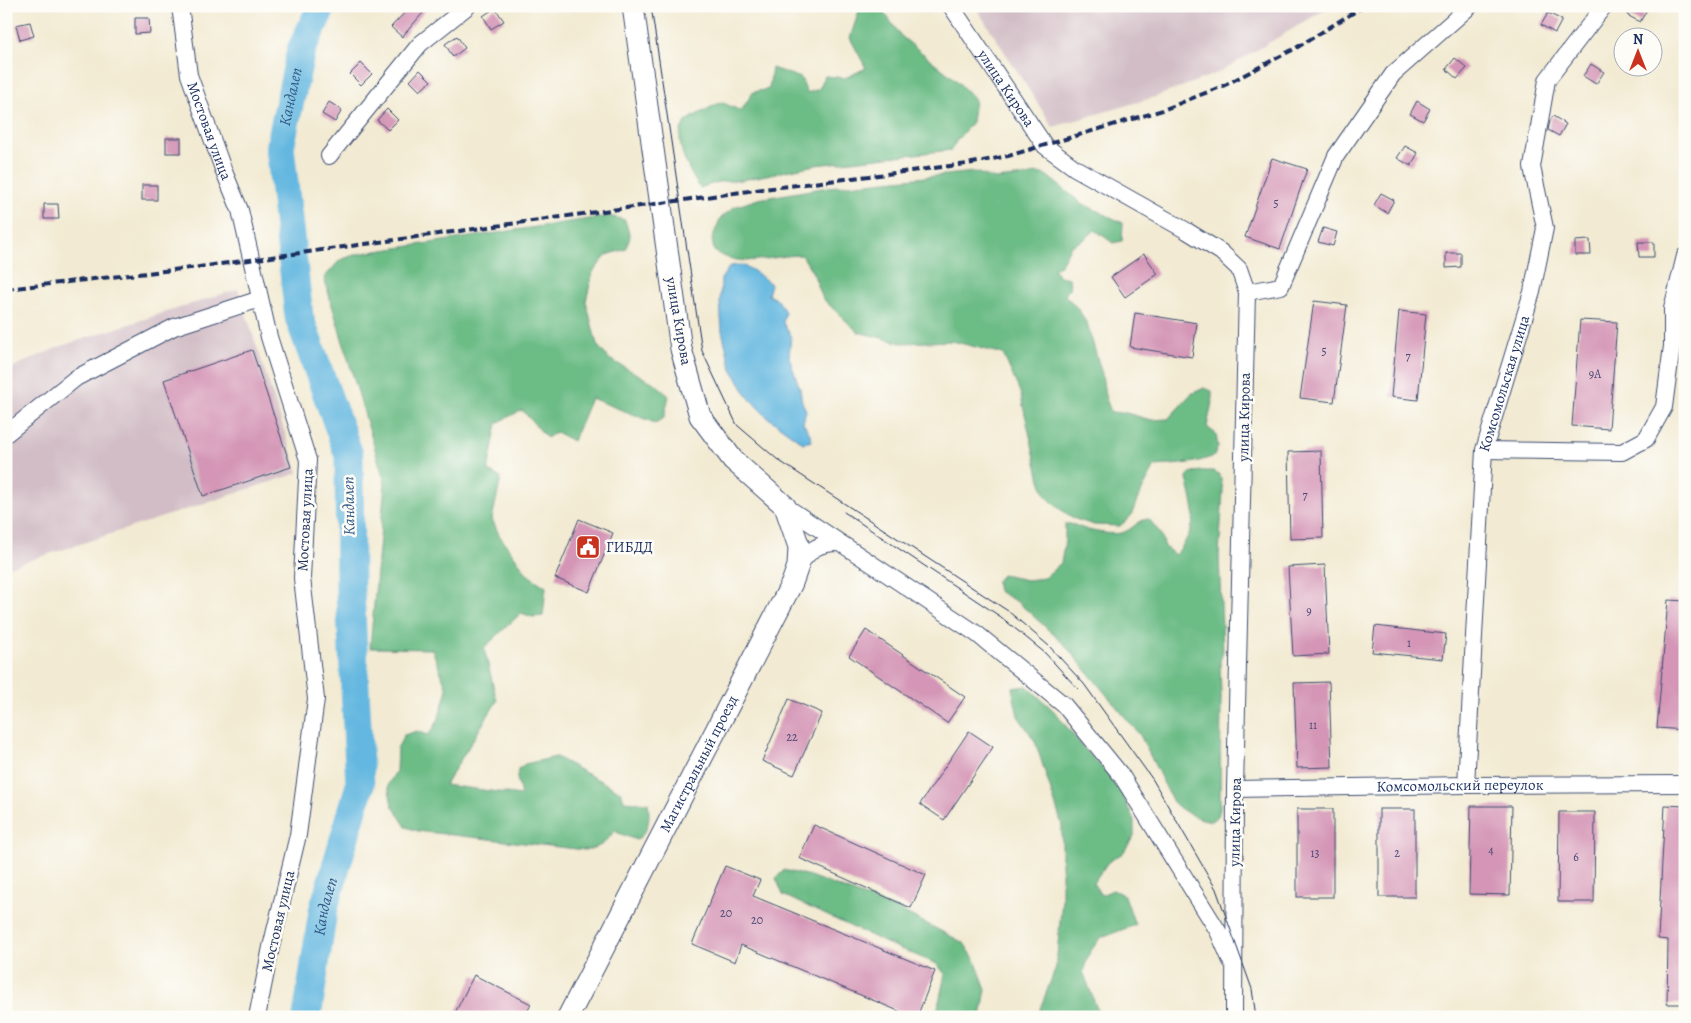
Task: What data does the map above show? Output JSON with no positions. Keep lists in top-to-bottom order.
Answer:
{
  "streets": {
    "main road": ["улица Кирова", "Магистральный проезд"],
    "street": ["Мостовая улица", "Комсомольская улица", "Комсомольский переулок"]
  },
  "crossings": [
    ["улица Кирова", "Магистральный проезд"],
    ["улица Кирова", "Комсомольский переулок"],
    ["Комсомольская улица", "Комсомольский переулок"]
  ],
  "water": ["Кандалеп"],
  "places": {
    "public building": ["ГИБДД"]
  },
  "house_numbers": [
    "5",
    "5",
    "7",
    "9А",
    "7",
    "9",
    "1",
    "11",
    "22",
    "4",
    "13",
    "2",
    "6",
    "20",
    "20"
  ],
  "north": "top"
}
